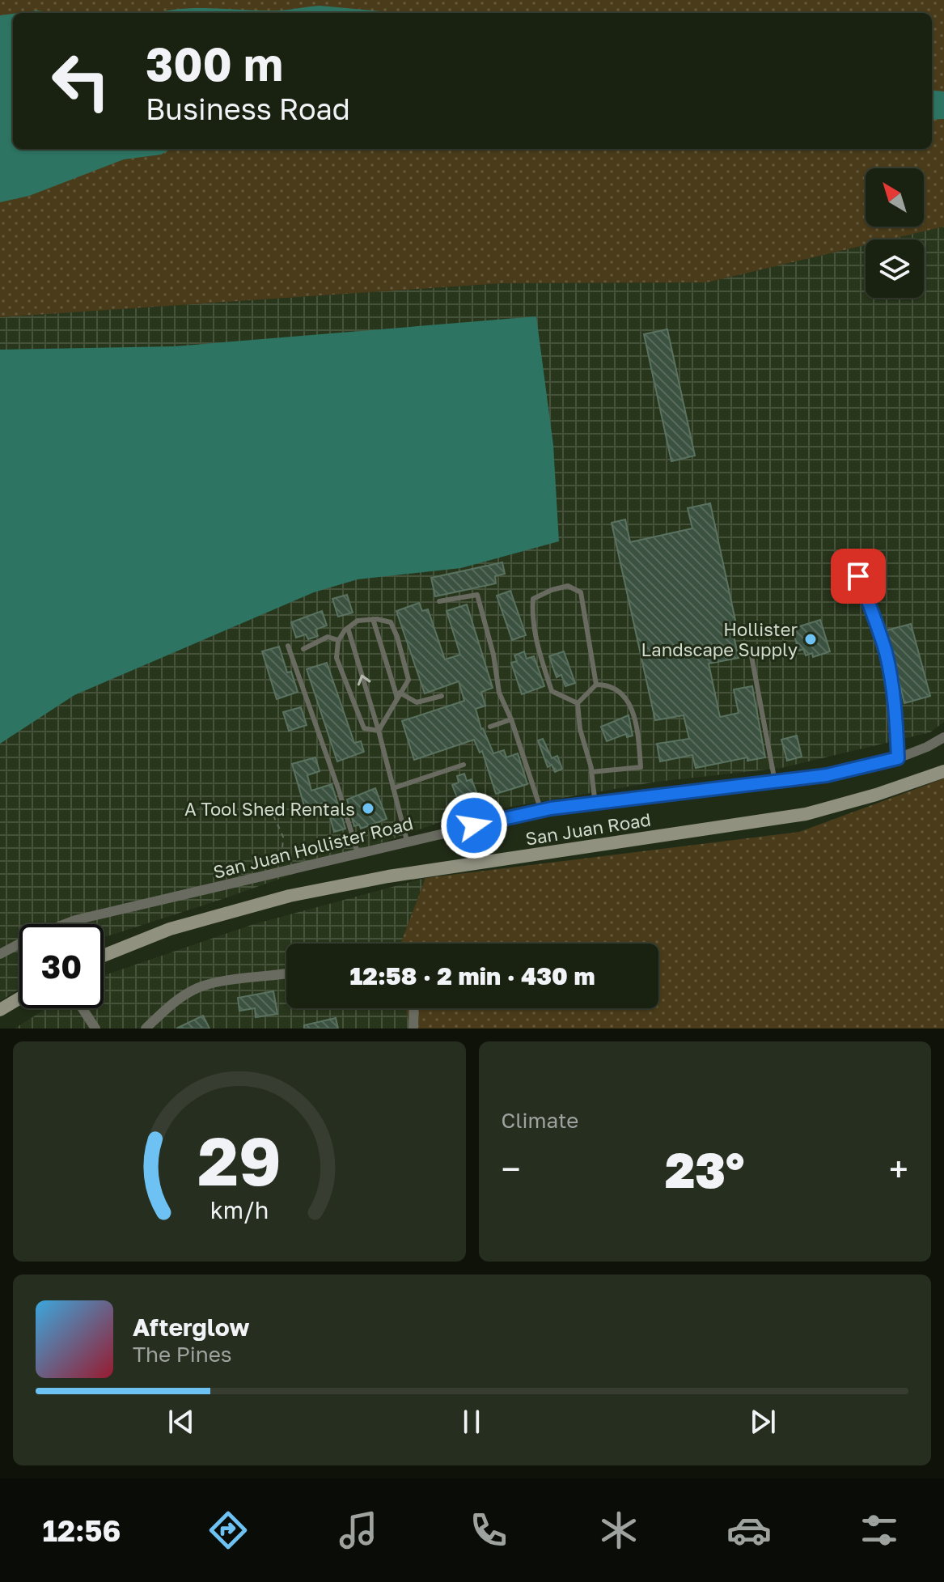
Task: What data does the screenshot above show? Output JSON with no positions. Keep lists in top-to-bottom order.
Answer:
{
  "streets": {
    "main road": ["San Juan Road"],
    "street": ["San Juan Hollister Road"]
  },
  "places": ["Hollister Landscape Supply", "A Tool Shed Rentals"],
  "north": "top left",
  "page": {
    "turn": ["300 m", "Business Road"],
    "limit": "30",
    "trip": "12:58 · 2 min · 430 m",
    "tile": "Climate",
    "heat": ["−", "23°", "+"],
    "song": ["Afterglow", "The Pines"],
    "tabs": "12:56",
    "gauge": ["29", "km/h"]
  }
}
